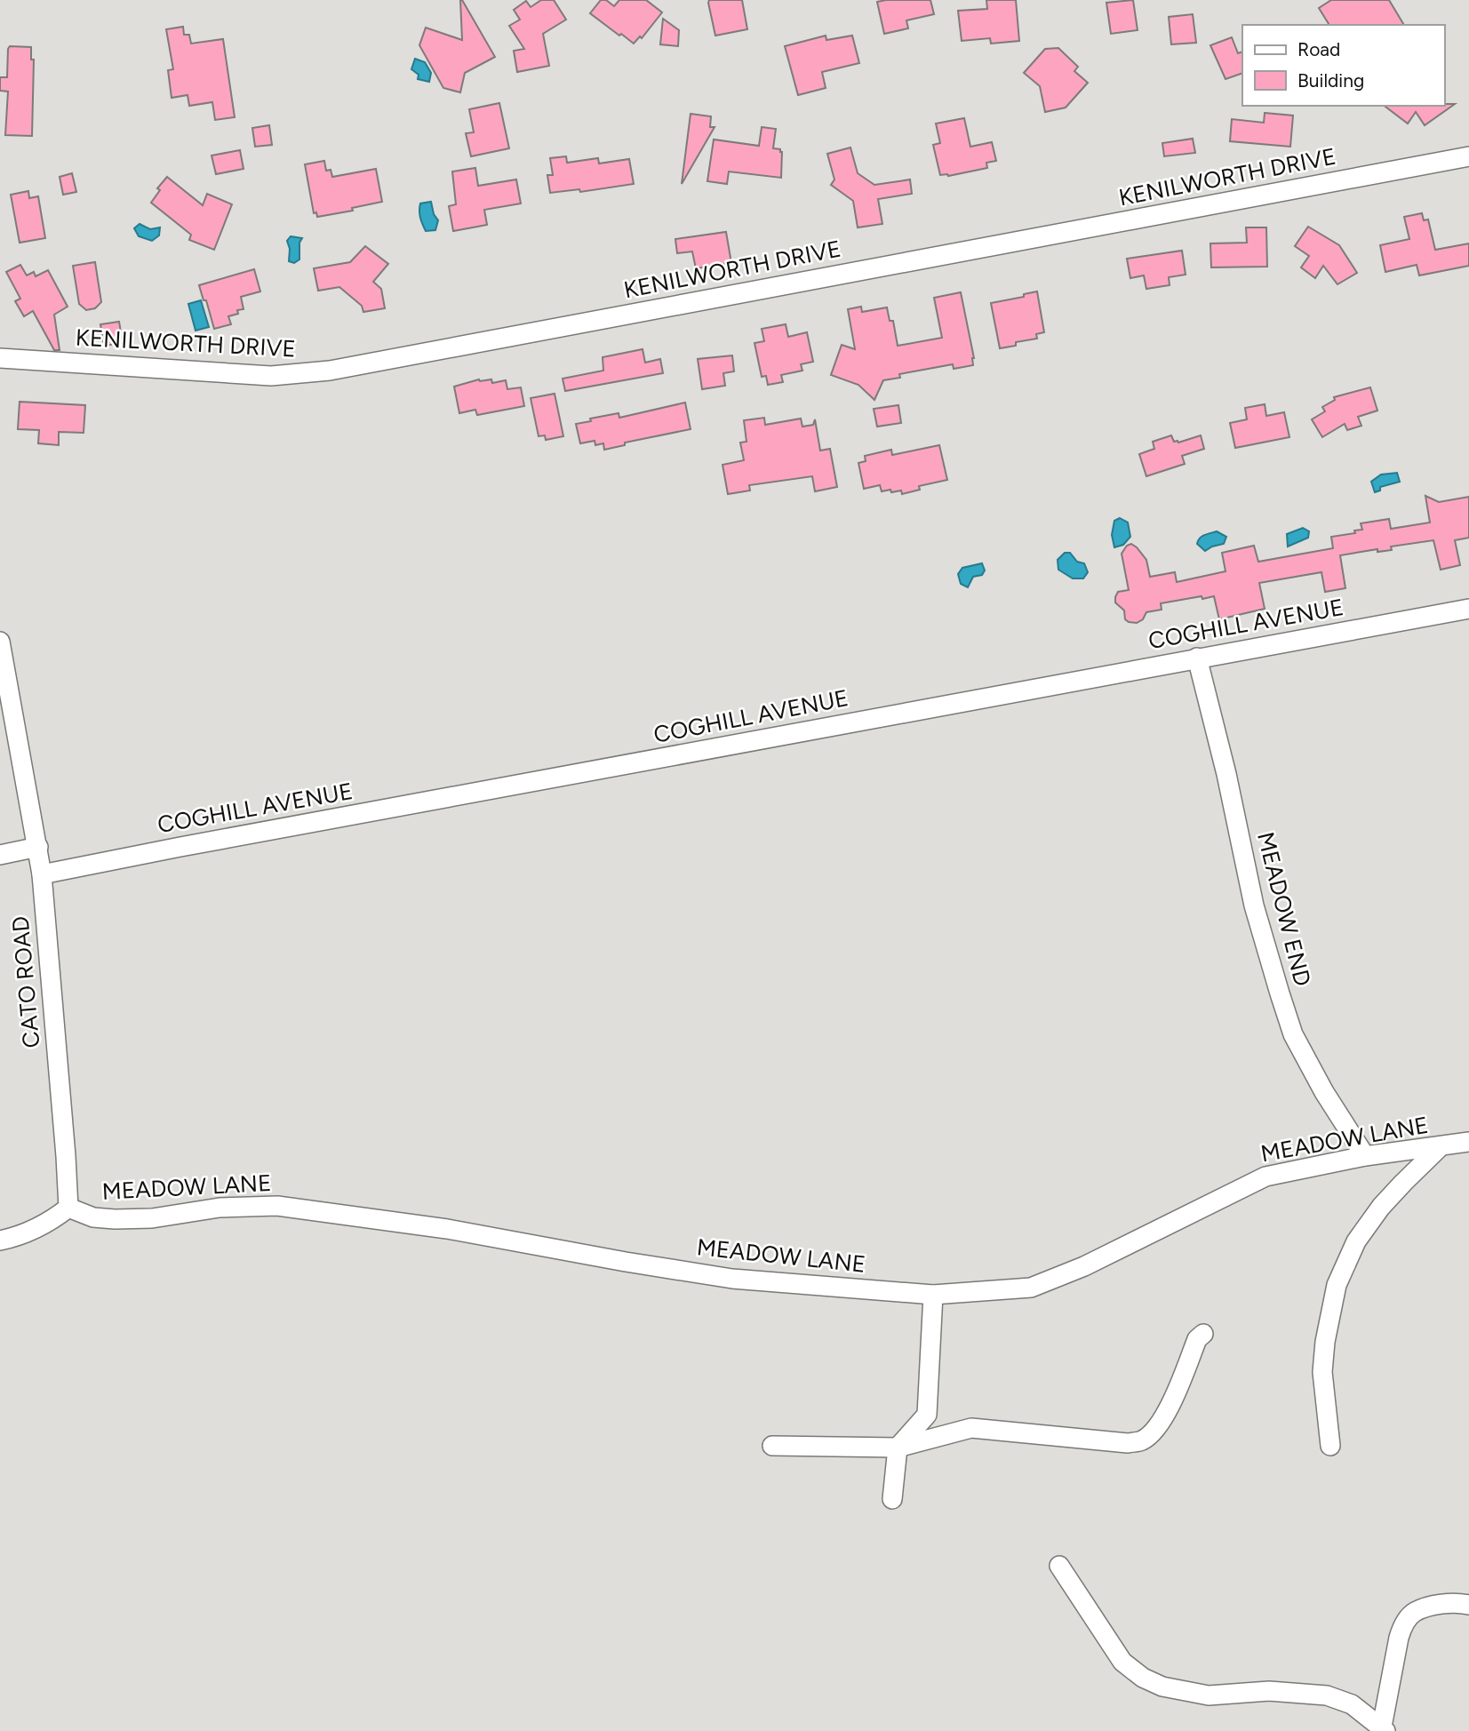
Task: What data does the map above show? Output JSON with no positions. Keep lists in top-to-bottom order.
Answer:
{
  "streets": {
    "street": [
      "KENILWORTH DRIVE",
      "COGHILL AVENUE",
      "MEADOW END",
      "CATO ROAD",
      "MEADOW LANE"
    ]
  },
  "crossings": [
    ["COGHILL AVENUE", "MEADOW END"],
    ["COGHILL AVENUE", "CATO ROAD"],
    ["MEADOW END", "MEADOW LANE"],
    ["CATO ROAD", "MEADOW LANE"]
  ],
  "legend": ["Road", "Building"]
}
